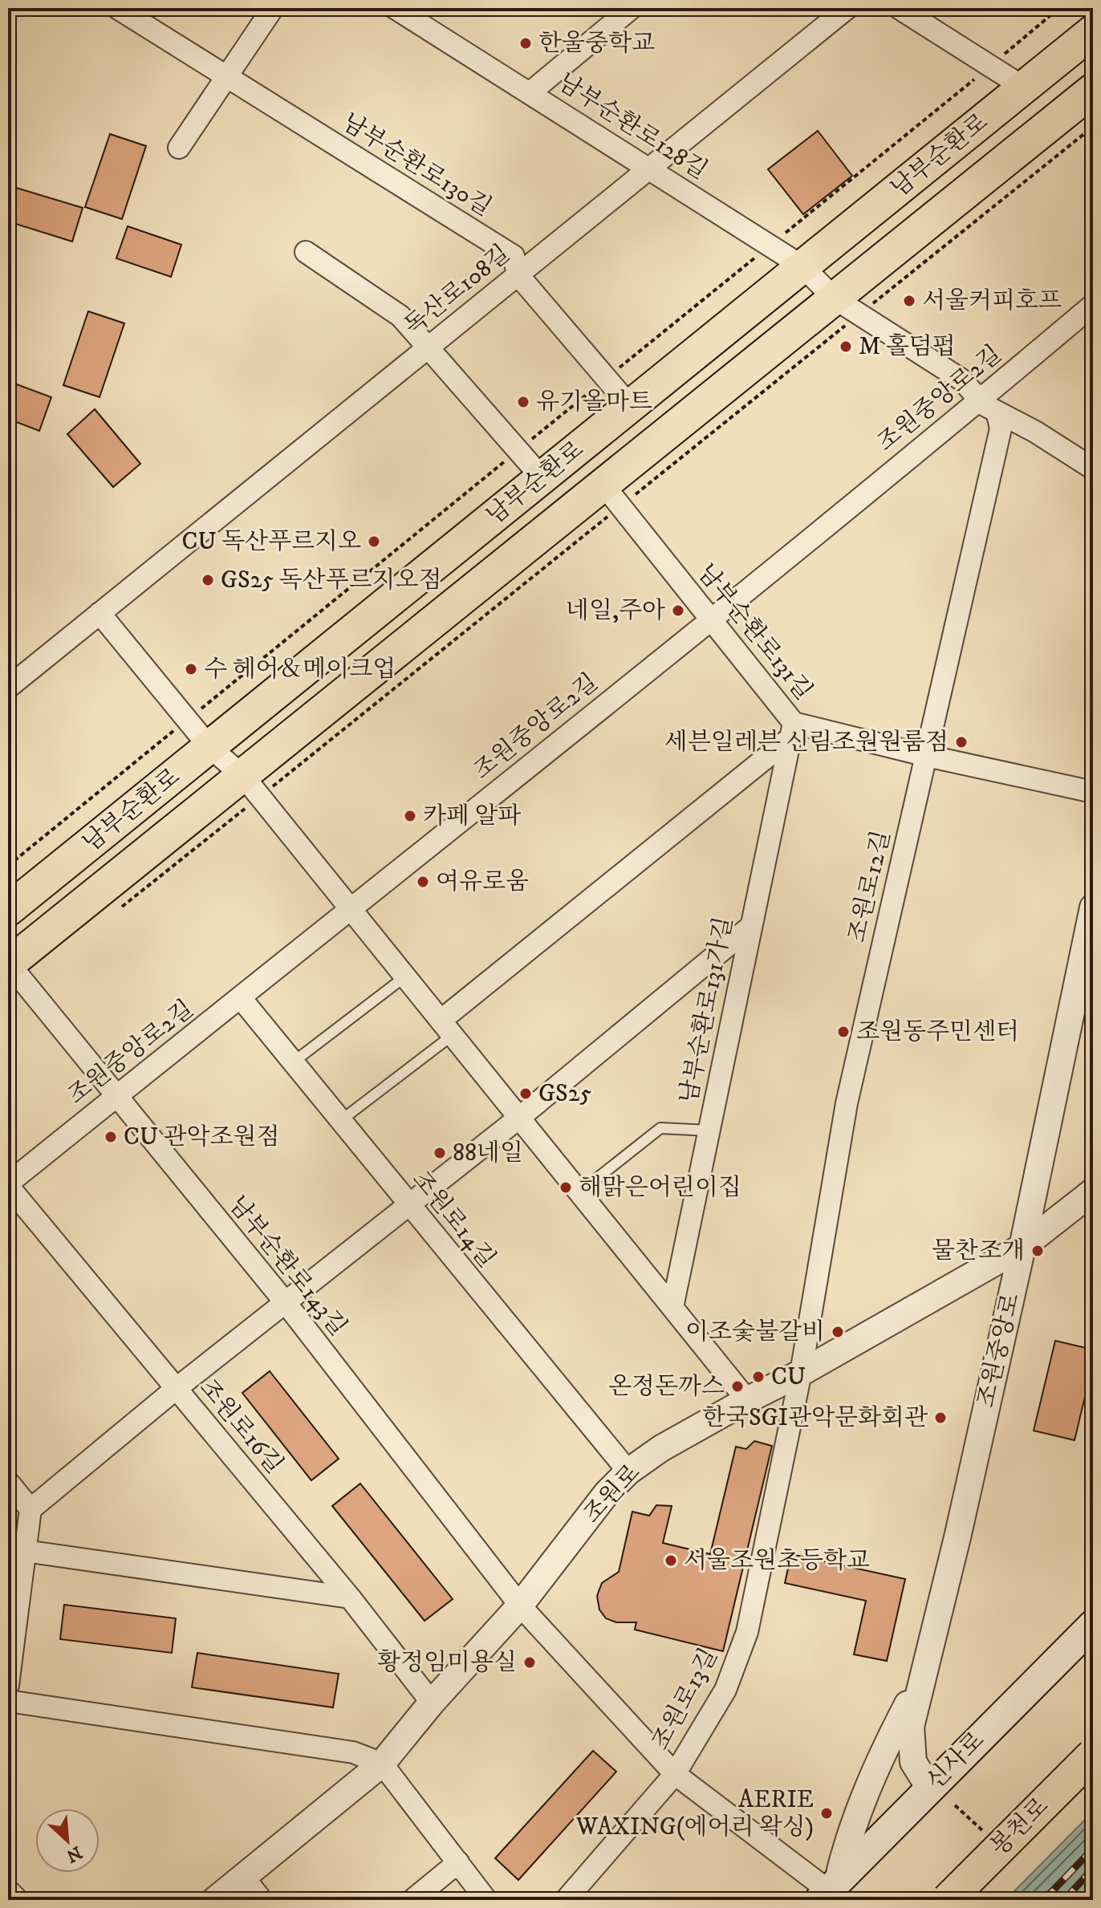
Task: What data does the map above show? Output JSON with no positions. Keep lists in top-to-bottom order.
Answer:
{
  "streets": {
    "main road": ["남부순환로", "신사로", "봉천로"],
    "street": [
      "남부순환로128길",
      "남부순환로130길",
      "독산로108길",
      "조원중앙로2길",
      "남부순환로131길",
      "조원로12길",
      "남부순환로131가길",
      "조원로14길",
      "남부순환로143길",
      "조원중앙로",
      "조원로16길",
      "조원로",
      "조원로13길"
    ]
  },
  "crossings": [
    ["남부순환로128길", "남부순환로"],
    ["남부순환로128길", "독산로108길"],
    ["남부순환로128길", "조원중앙로2길"],
    ["남부순환로128길", "조원로12길"],
    ["남부순환로", "남부순환로130길"],
    ["남부순환로", "남부순환로131길"],
    ["남부순환로", "남부순환로143길"],
    ["남부순환로130길", "독산로108길"],
    ["조원중앙로2길", "남부순환로131길"],
    ["조원중앙로2길", "조원로14길"],
    ["조원중앙로2길", "남부순환로143길"],
    ["조원중앙로2길", "조원로16길"],
    ["남부순환로131길", "조원로12길"],
    ["남부순환로131길", "남부순환로131가길"],
    ["조원로12길", "조원로"],
    ["조원로12길", "조원로13길"],
    ["조원로14길", "조원로"],
    ["남부순환로143길", "조원로"],
    ["남부순환로143길", "조원로13길"],
    ["남부순환로143길", "신사로"],
    ["조원중앙로", "조원로"],
    ["조원중앙로", "신사로"],
    ["조원로16길", "조원로"],
    ["조원로", "조원로13길"]
  ],
  "places": [
    "한울중학교",
    "서울커피호프",
    "M 홀덤펍",
    "유기올마트",
    "CU 독산푸르지오",
    "GS25 독산푸르지오점",
    "네일,주아",
    "수 헤어＆메이크업",
    "세븐일레븐 신림조원원룸점",
    "카페 알파",
    "여유로움",
    "조원동주민센터",
    "GS25",
    "CU 관악조원점",
    "88네일",
    "해맑은어린이집",
    "물찬조개",
    "이조숯불갈비",
    "CU",
    "온정돈까스",
    "한국SGI관악문화회관",
    "서울조원초등학교",
    "황정임미용실",
    "AERIE WAXING(에어리 왁싱)"
  ],
  "north": "bottom right"
}
